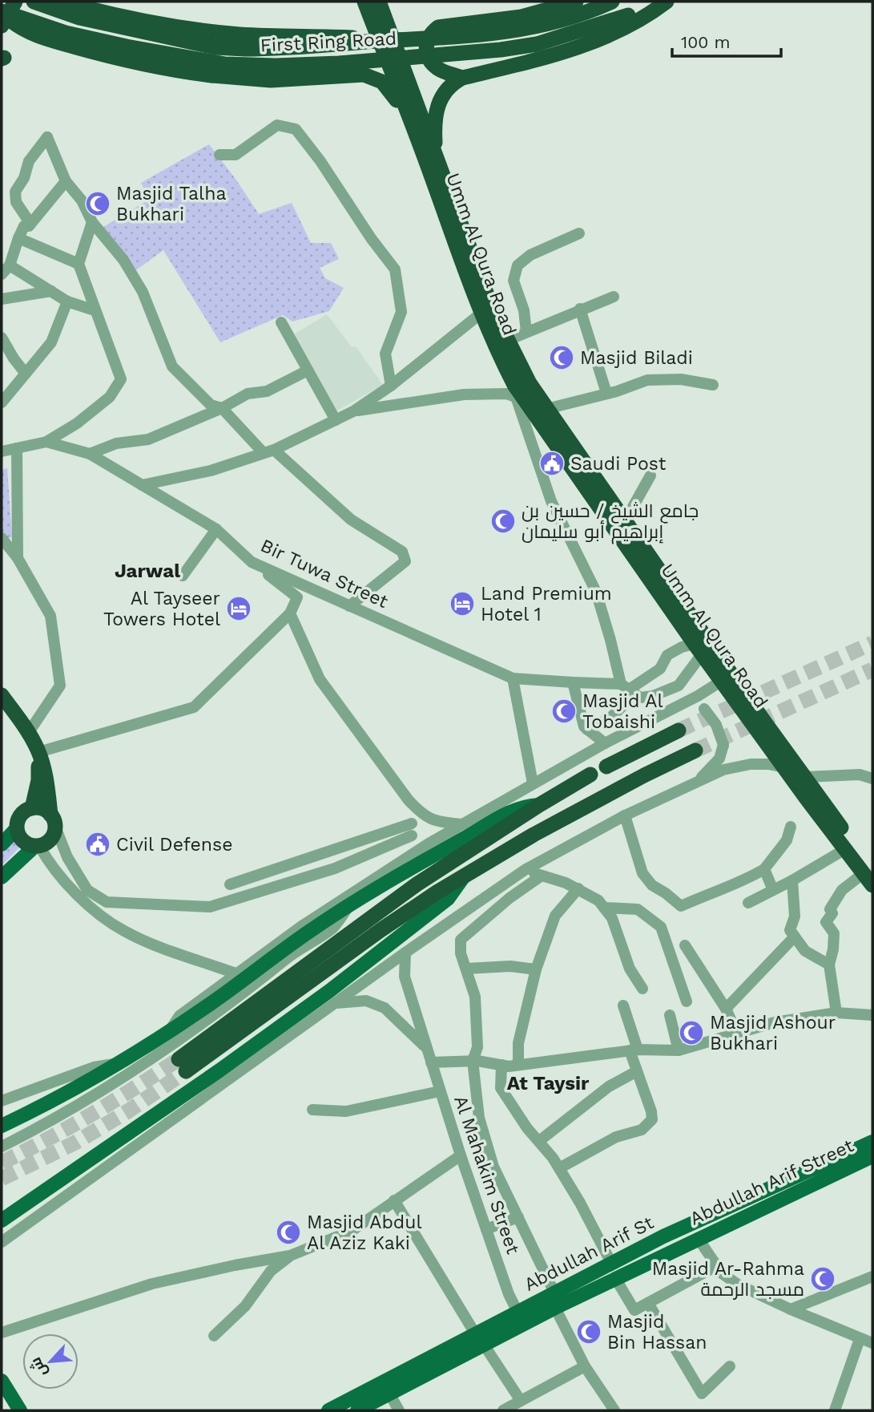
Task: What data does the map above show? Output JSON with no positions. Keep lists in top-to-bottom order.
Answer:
{
  "streets": {
    "highway": ["First Ring Road", "Umm Al Qura Road"],
    "main road": ["Abdullah Arif Street", "Abdullah Arif St"],
    "street": ["Bir Tuwa Street", "Al Mahakim Street"]
  },
  "crossings": [
    ["Umm Al Qura Road", "Bir Tuwa Street"],
    ["Al Mahakim Street", "Abdullah Arif St"],
    ["Abdullah Arif Street", "Abdullah Arif St"]
  ],
  "districts": ["Jarwal", "At Taysir"],
  "places": {
    "mosque": [
      "Masjid Talha Bukhari",
      "Masjid Biladi",
      "جامع الشيخ / حسين بن إبراهيم أبو سليمان",
      "Masjid Al Tobaishi",
      "Masjid Ashour Bukhari",
      "Masjid Abdul Al Aziz Kaki",
      "Masjid Ar-Rahma مسجد الرحمة",
      "Masjid Bin Hassan"
    ],
    "public building": ["Saudi Post", "Civil Defense"],
    "hotel": ["Land Premium Hotel 1", "Al Tayseer Towers Hotel"]
  },
  "scale_bar": "100 m",
  "north": "bottom left"
}
